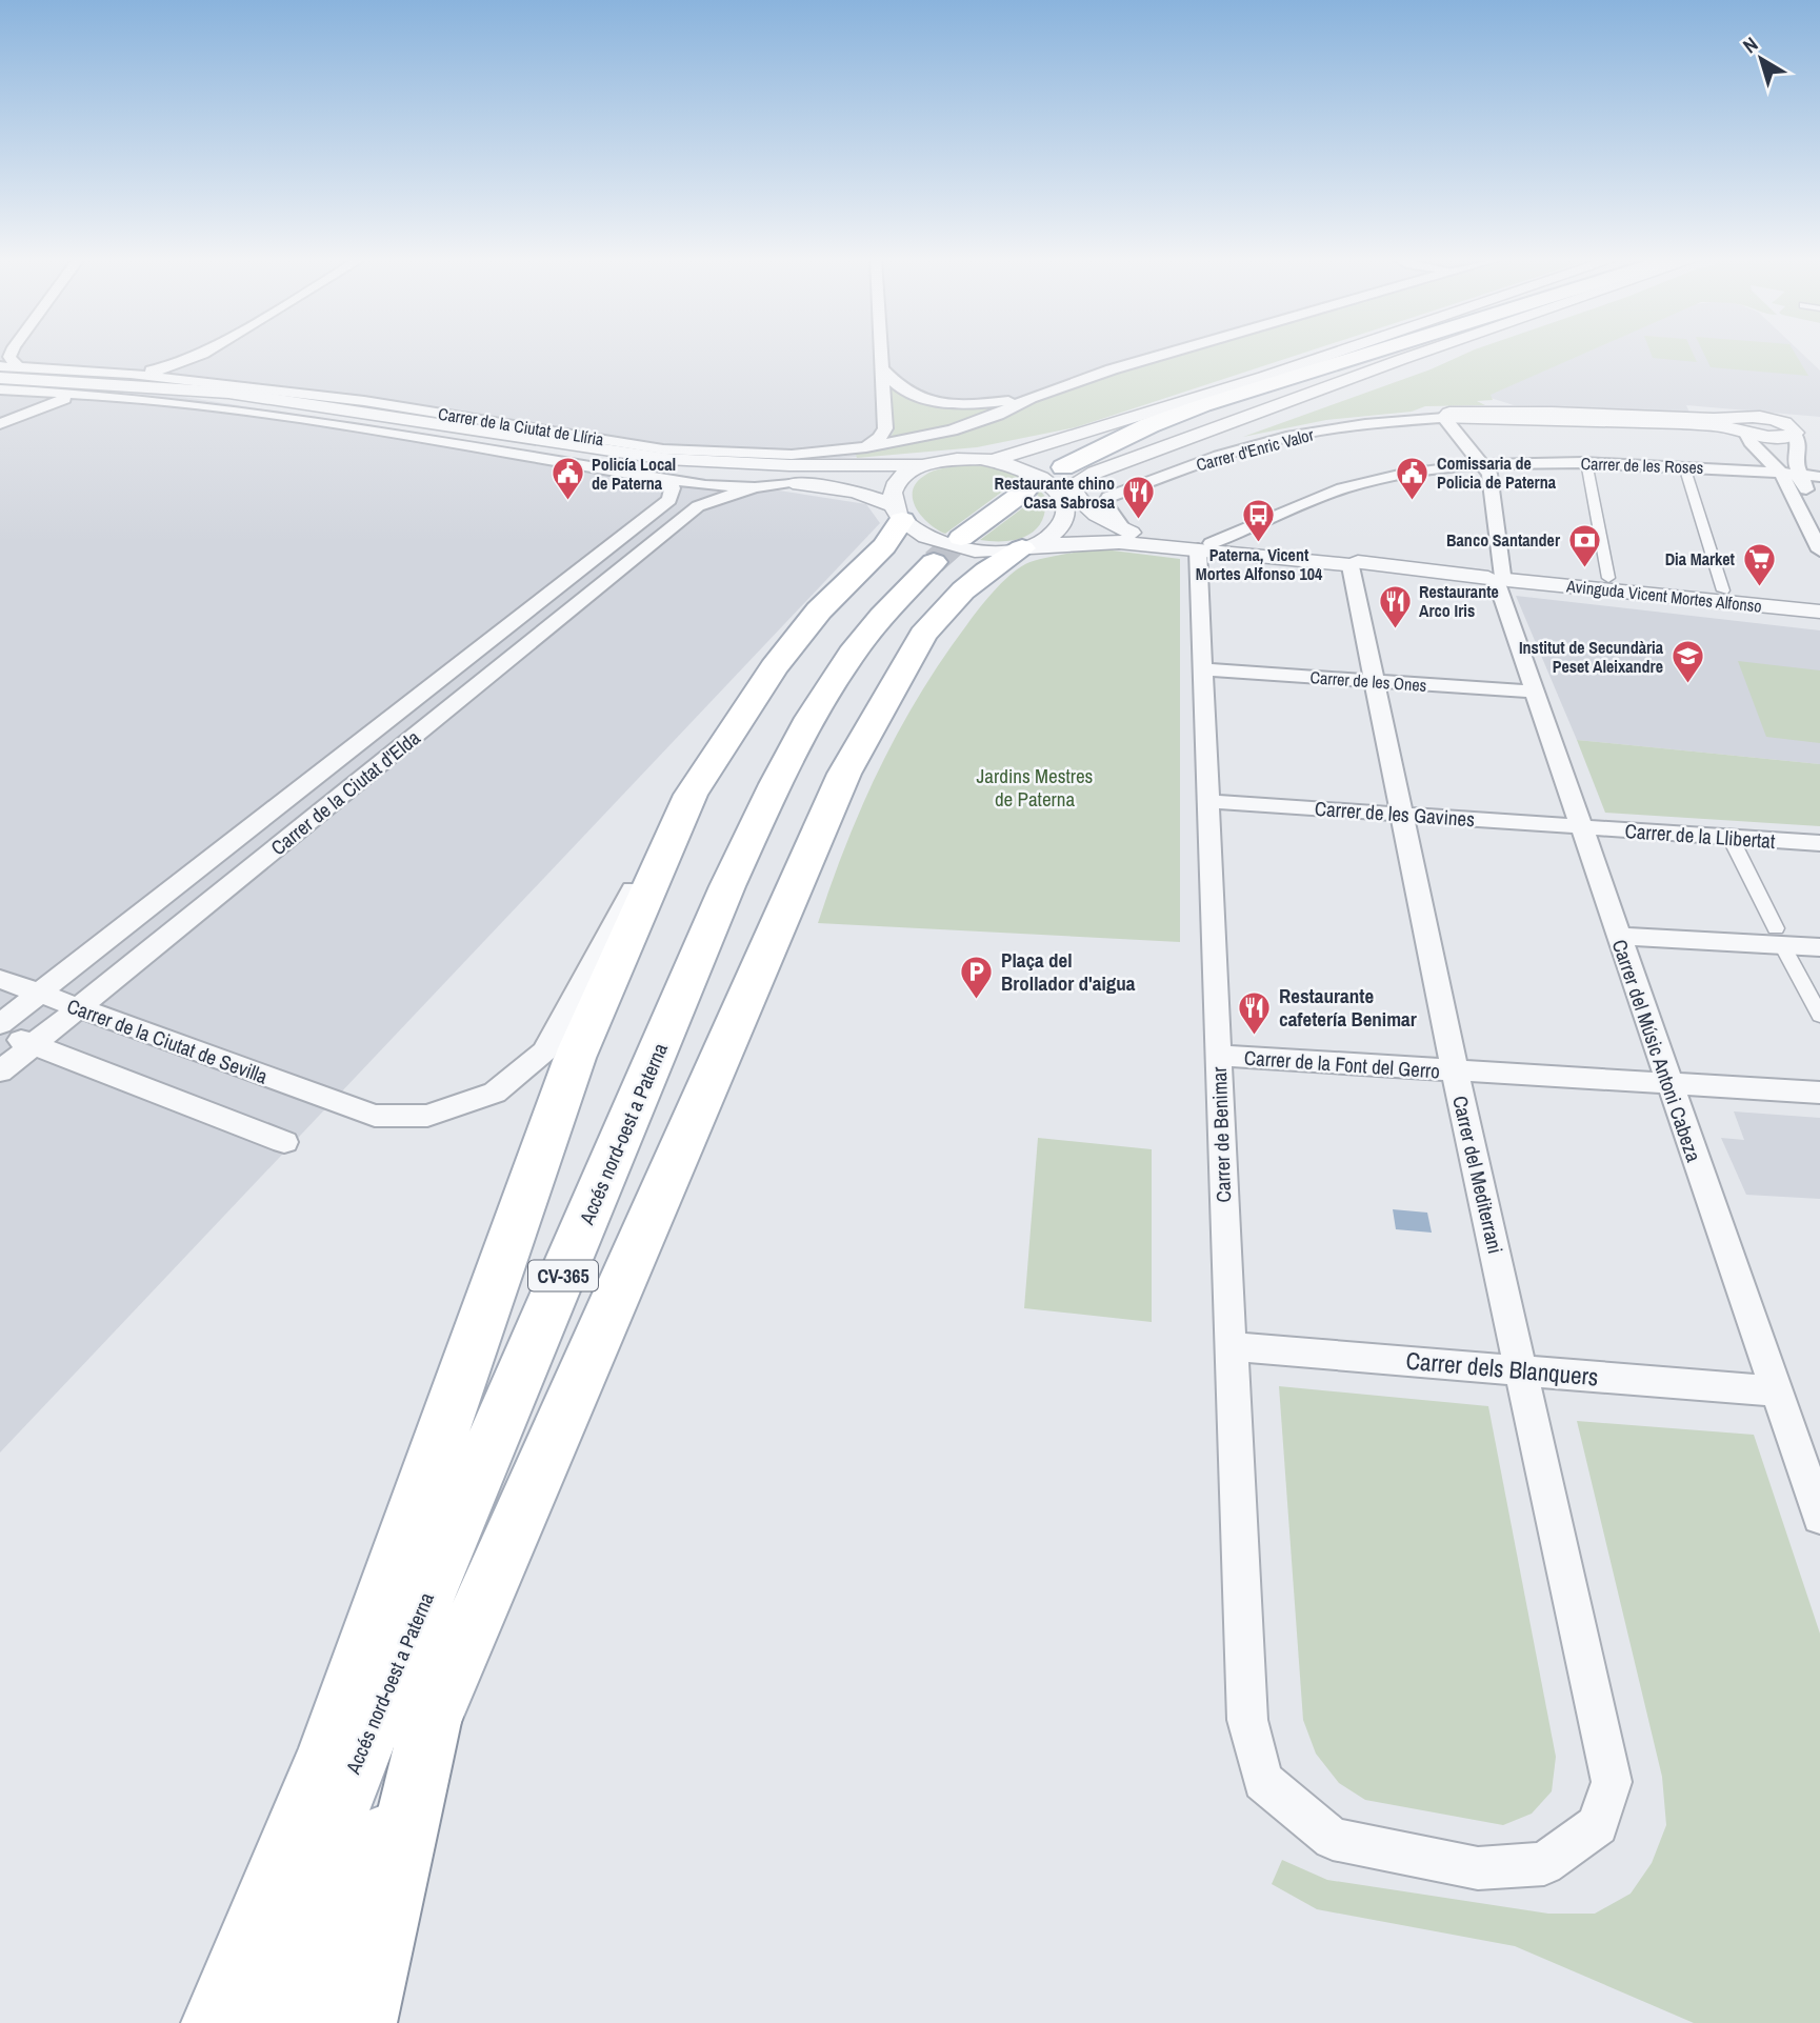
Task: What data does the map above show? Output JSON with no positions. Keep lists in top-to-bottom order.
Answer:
{
  "streets": {
    "main road": ["Accés nord-oest a Paterna", "CV-365"],
    "street": [
      "Carrer de la Ciutat de Llíria",
      "Carrer d'Enric Valor",
      "Carrer de les Roses",
      "Avinguda Vicent Mortes Alfonso",
      "Carrer de les Ones",
      "Carrer de la Ciutat d'Elda",
      "Carrer de les Gavines",
      "Carrer de la Llibertat",
      "Carrer de la Ciutat de Sevilla",
      "Carrer del Músic Antoni Cabeza",
      "Carrer de la Font del Gerro",
      "Carrer de Benimar",
      "Carrer del Mediterrani",
      "Carrer dels Blanquers"
    ]
  },
  "crossings": [
    ["Carrer de la Ciutat de Llíria", "Avinguda Vicent Mortes Alfonso"],
    ["Carrer de la Ciutat de Llíria", "Carrer de la Ciutat d'Elda"],
    ["Carrer d'Enric Valor", "Avinguda Vicent Mortes Alfonso"],
    ["Carrer de les Roses", "Avinguda Vicent Mortes Alfonso"],
    ["Carrer de les Roses", "Carrer del Músic Antoni Cabeza"],
    ["Carrer de les Roses", "Carrer de Benimar"],
    ["Avinguda Vicent Mortes Alfonso", "Carrer del Músic Antoni Cabeza"],
    ["Avinguda Vicent Mortes Alfonso", "Carrer de Benimar"],
    ["Avinguda Vicent Mortes Alfonso", "Carrer del Mediterrani"],
    ["Carrer de les Ones", "Carrer del Músic Antoni Cabeza"],
    ["Carrer de les Ones", "Carrer de Benimar"],
    ["Carrer de les Ones", "Carrer del Mediterrani"],
    ["Carrer de la Ciutat d'Elda", "Carrer de la Ciutat de Sevilla"],
    ["Carrer de les Gavines", "Carrer de la Llibertat"],
    ["Carrer de les Gavines", "Carrer del Músic Antoni Cabeza"],
    ["Carrer de les Gavines", "Carrer de Benimar"],
    ["Carrer de les Gavines", "Carrer del Mediterrani"],
    ["Carrer de la Llibertat", "Carrer del Músic Antoni Cabeza"],
    ["Carrer del Músic Antoni Cabeza", "Carrer de la Font del Gerro"],
    ["Carrer del Músic Antoni Cabeza", "Carrer dels Blanquers"],
    ["Carrer de la Font del Gerro", "Carrer de Benimar"],
    ["Carrer de la Font del Gerro", "Carrer del Mediterrani"],
    ["Carrer de Benimar", "Carrer del Mediterrani"],
    ["Carrer de Benimar", "Carrer dels Blanquers"],
    ["Carrer del Mediterrani", "Carrer dels Blanquers"]
  ],
  "parks": ["Jardins Mestres de Paterna"],
  "places": {
    "public building": ["Comissaria de Policia de Paterna", "Policía Local de Paterna"],
    "restaurant": ["Restaurante chino Casa Sabrosa", "Restaurante Arco Iris", "Restaurante cafetería Benimar"],
    "bus stop": ["Paterna, Vicent Mortes Alfonso 104"],
    "bank": ["Banco Santander"],
    "supermarket": ["Dia Market"],
    "school or university": ["Institut de Secundària Peset Aleixandre"],
    "parking": ["Plaça del Brollador d'aigua"]
  },
  "north": "top left"
}
